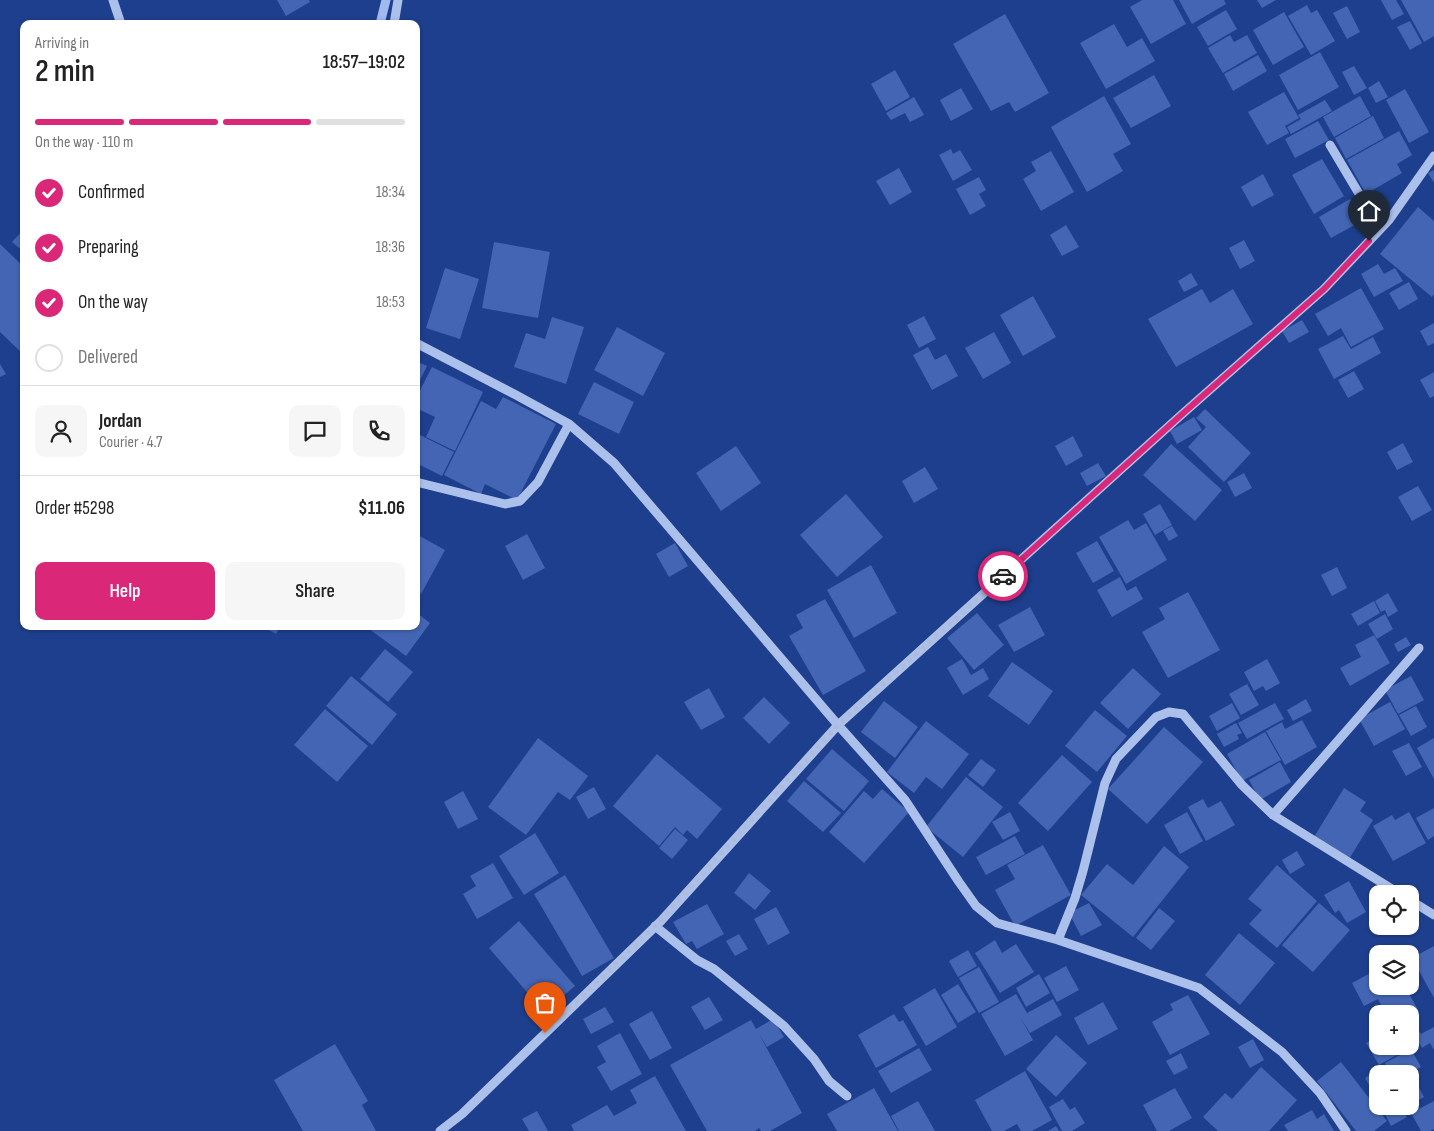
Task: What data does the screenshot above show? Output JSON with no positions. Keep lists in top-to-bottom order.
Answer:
{
  "page": {
    "heading": ["2 min", "Arriving in", "18:57–19:02"],
    "panel": [
      "Jordan",
      "Courier · 4.7",
      "Order #5298",
      "$11.06"
    ],
    "bar": "On the way · 110 m",
    "list": [
      ["Confirmed", "18:34"],
      ["Preparing", "18:36"],
      ["On the way", "18:53"],
      "Delivered"
    ],
    "buttons": ["Help", "Share"],
    "map_buttons": ["+", "−"]
  }
}
